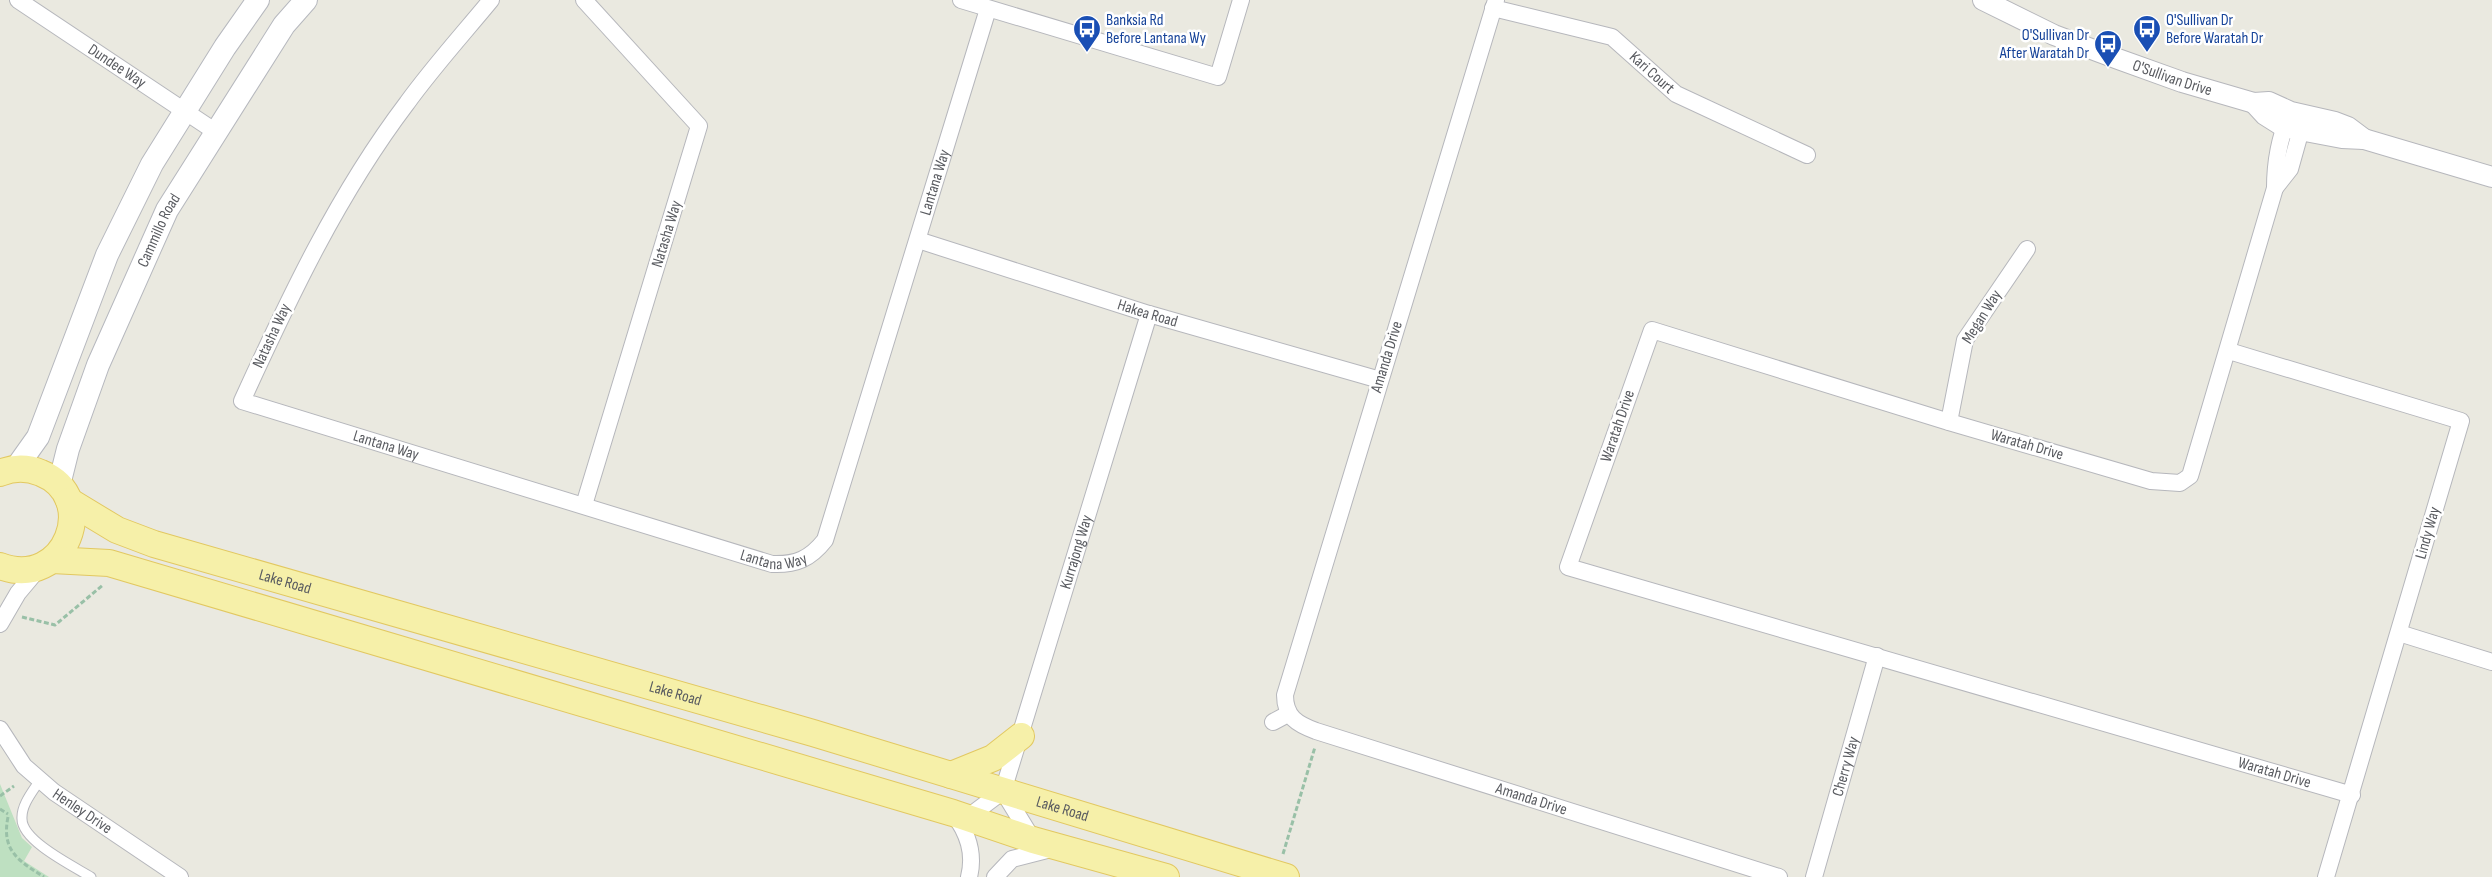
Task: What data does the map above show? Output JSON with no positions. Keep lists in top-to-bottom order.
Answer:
{
  "streets": {
    "main road": ["Cammillo Road", "Lake Road"],
    "street": [
      "Dundee Way",
      "Kari Court",
      "O'Sullivan Drive",
      "Lantana Way",
      "Natasha Way",
      "Hakea Road",
      "Megan Way",
      "Amanda Drive",
      "Waratah Drive",
      "Lindy Way",
      "Kurrajong Way",
      "Cherry Way",
      "Henley Drive"
    ]
  },
  "crossings": [
    ["Dundee Way", "Cammillo Road"],
    ["Kari Court", "Amanda Drive"],
    ["O'Sullivan Drive", "Waratah Drive"],
    ["Lantana Way", "Natasha Way"],
    ["Lantana Way", "Hakea Road"],
    ["Cammillo Road", "Lake Road"],
    ["Hakea Road", "Amanda Drive"],
    ["Hakea Road", "Kurrajong Way"],
    ["Megan Way", "Waratah Drive"],
    ["Waratah Drive", "Lindy Way"],
    ["Waratah Drive", "Cherry Way"],
    ["Kurrajong Way", "Lake Road"]
  ],
  "places": {
    "bus stop": ["Banksia Rd Before Lantana Wy", "O'Sullivan Dr Before Waratah Dr", "O'Sullivan Dr After Waratah Dr"]
  }
}
